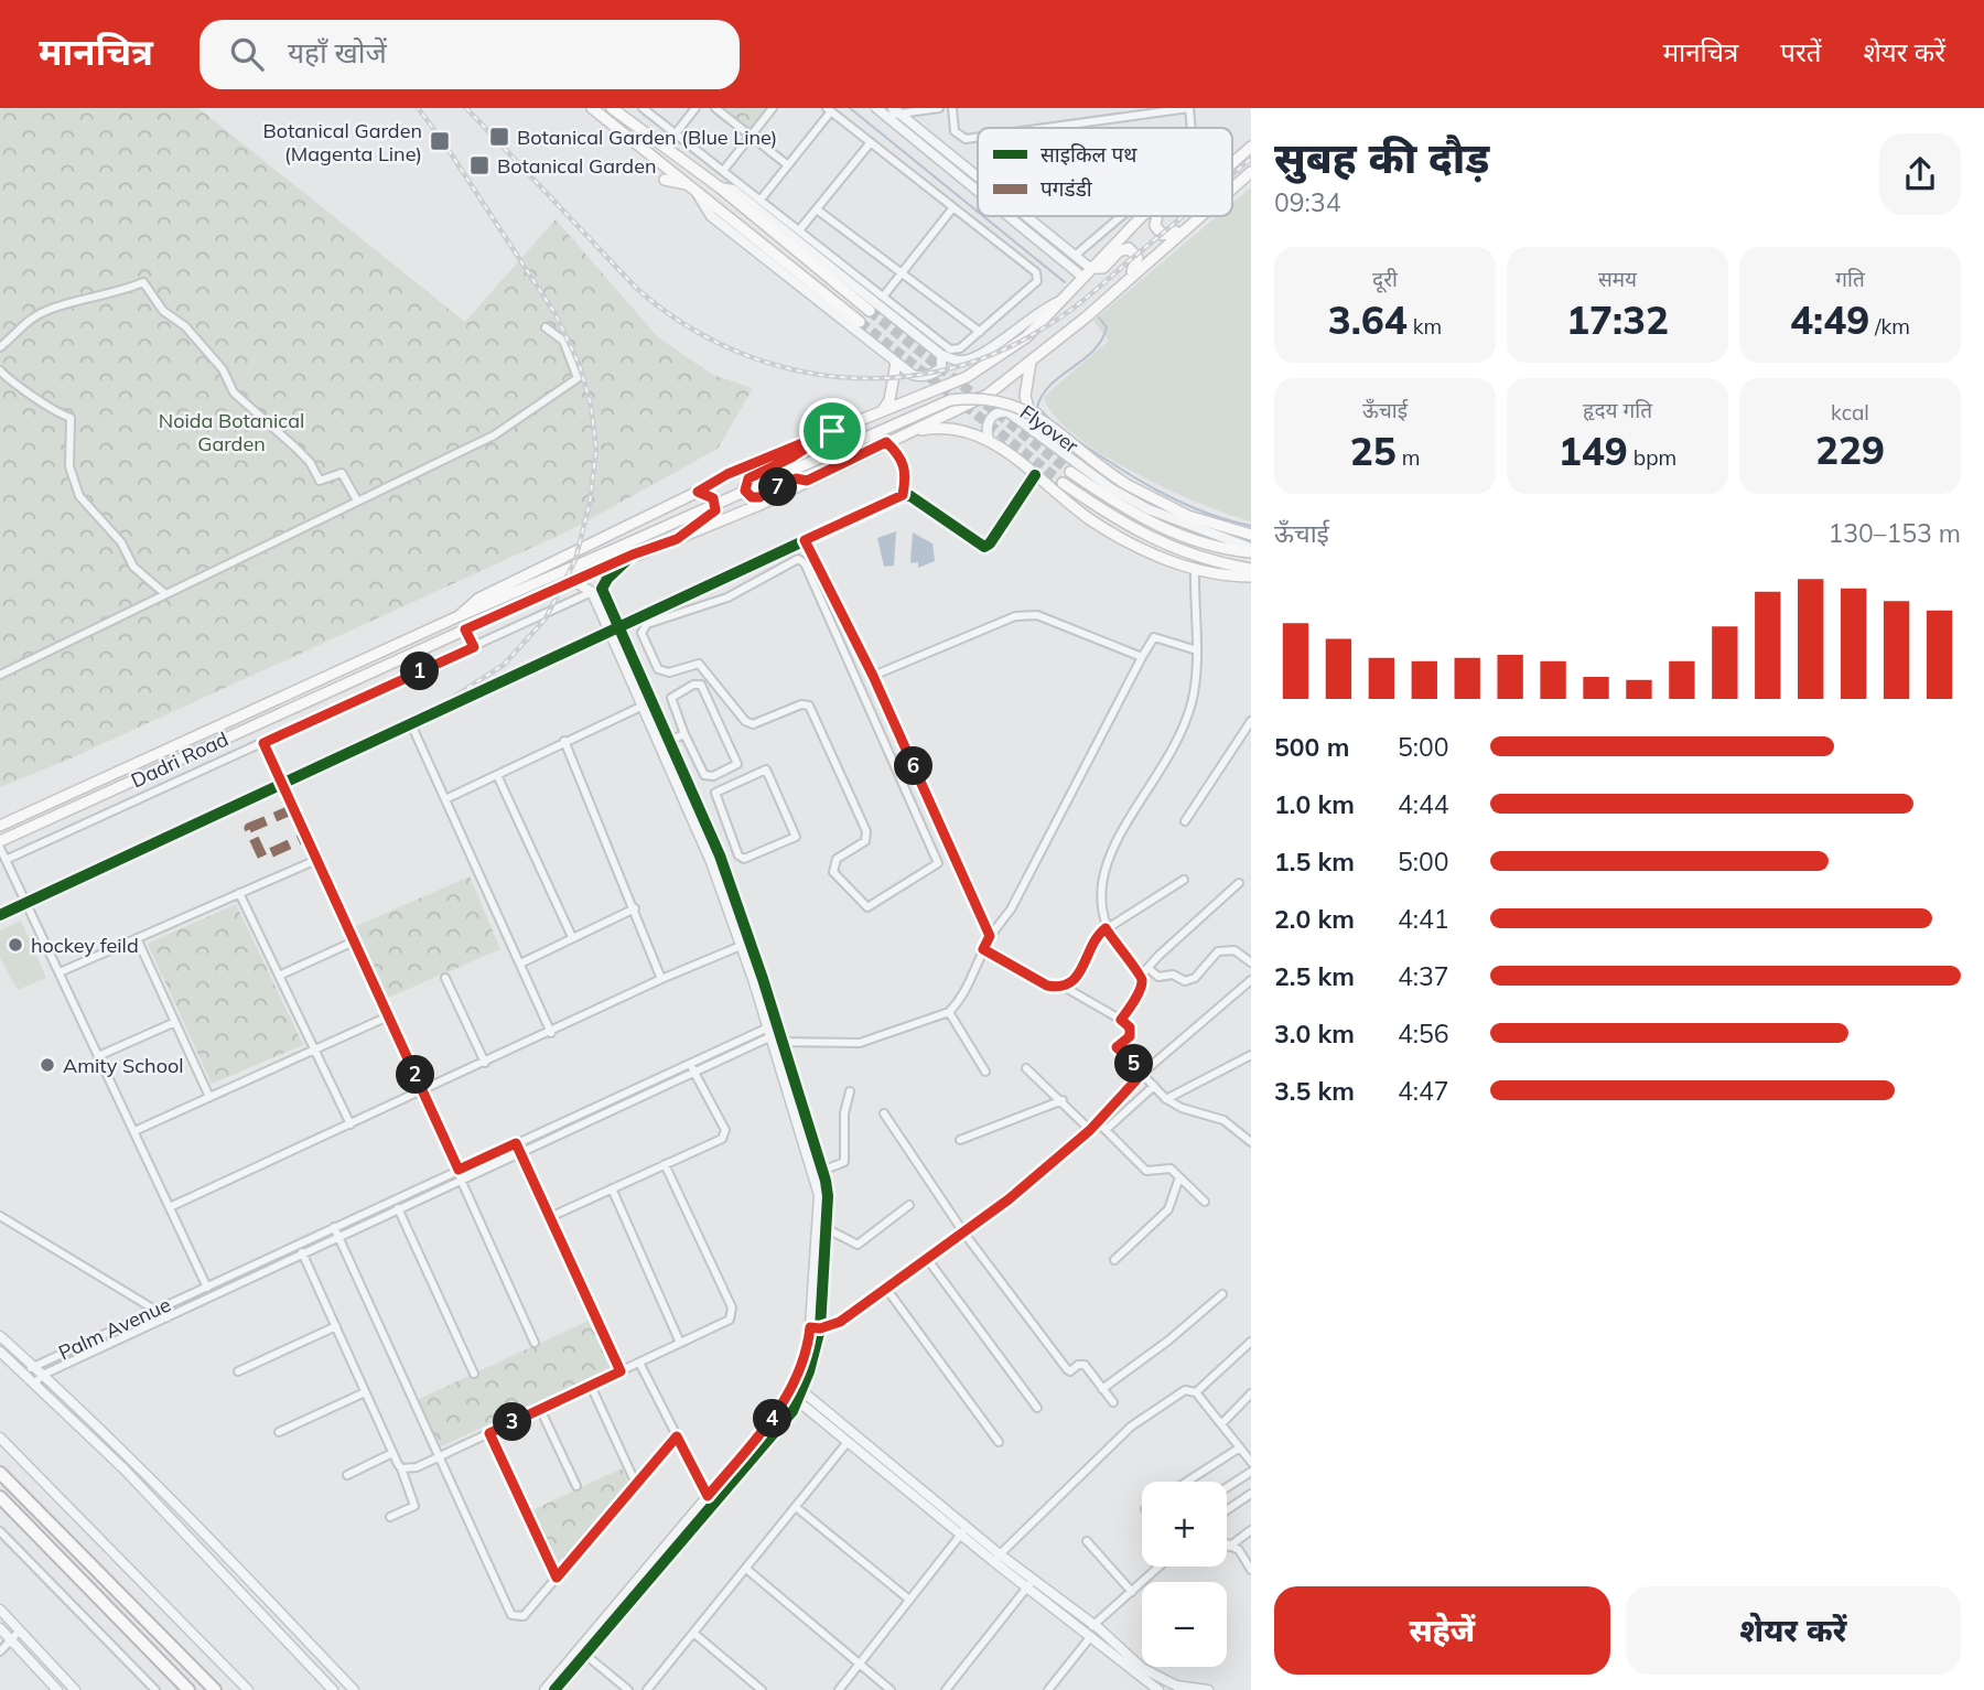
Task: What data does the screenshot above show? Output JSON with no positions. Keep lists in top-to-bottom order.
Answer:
{
  "streets": {
    "main road": ["Flyover", "Dadri Road"],
    "street": ["Palm Avenue"]
  },
  "crossings": [
    ["Flyover", "Dadri Road"]
  ],
  "parks": ["Noida Botanical Garden"],
  "places": {
    "transit": ["Botanical Garden (Blue Line)", "Botanical Garden (Magenta Line)", "Botanical Garden"],
    "other": ["hockey feild", "Amity School"]
  },
  "legend": ["साइकिल पथ", "पगडंडी"],
  "page": {
    "header": "मानचित्र",
    "search": "यहाँ खोजें",
    "nav": ["मानचित्र", "परतें", "शेयर करें"],
    "heading": ["सुबह की दौड़", "09:34"],
    "stats": [
      ["दूरी", "3.64 km"],
      ["समय", "17:32"],
      ["गति", "4:49 /km"],
      ["ऊँचाई", "25 m"],
      ["हृदय गति", "149 bpm"],
      ["kcal", "229"]
    ],
    "pins": [
      "7",
      "1",
      "6",
      "5",
      "2",
      "4",
      "3"
    ],
    "chart": ["ऊँचाई", "130–153 m"],
    "list": [
      {
        "name": "500 m",
        "note": "5:00"
      },
      {
        "name": "1.0 km",
        "note": "4:44"
      },
      {
        "name": "1.5 km",
        "note": "5:00"
      },
      {
        "name": "2.0 km",
        "note": "4:41"
      },
      {
        "name": "2.5 km",
        "note": "4:37"
      },
      {
        "name": "3.0 km",
        "note": "4:56"
      },
      {
        "name": "3.5 km",
        "note": "4:47"
      }
    ],
    "map_buttons": ["+", "−"],
    "buttons": ["सहेजें", "शेयर करें"]
  }
}
